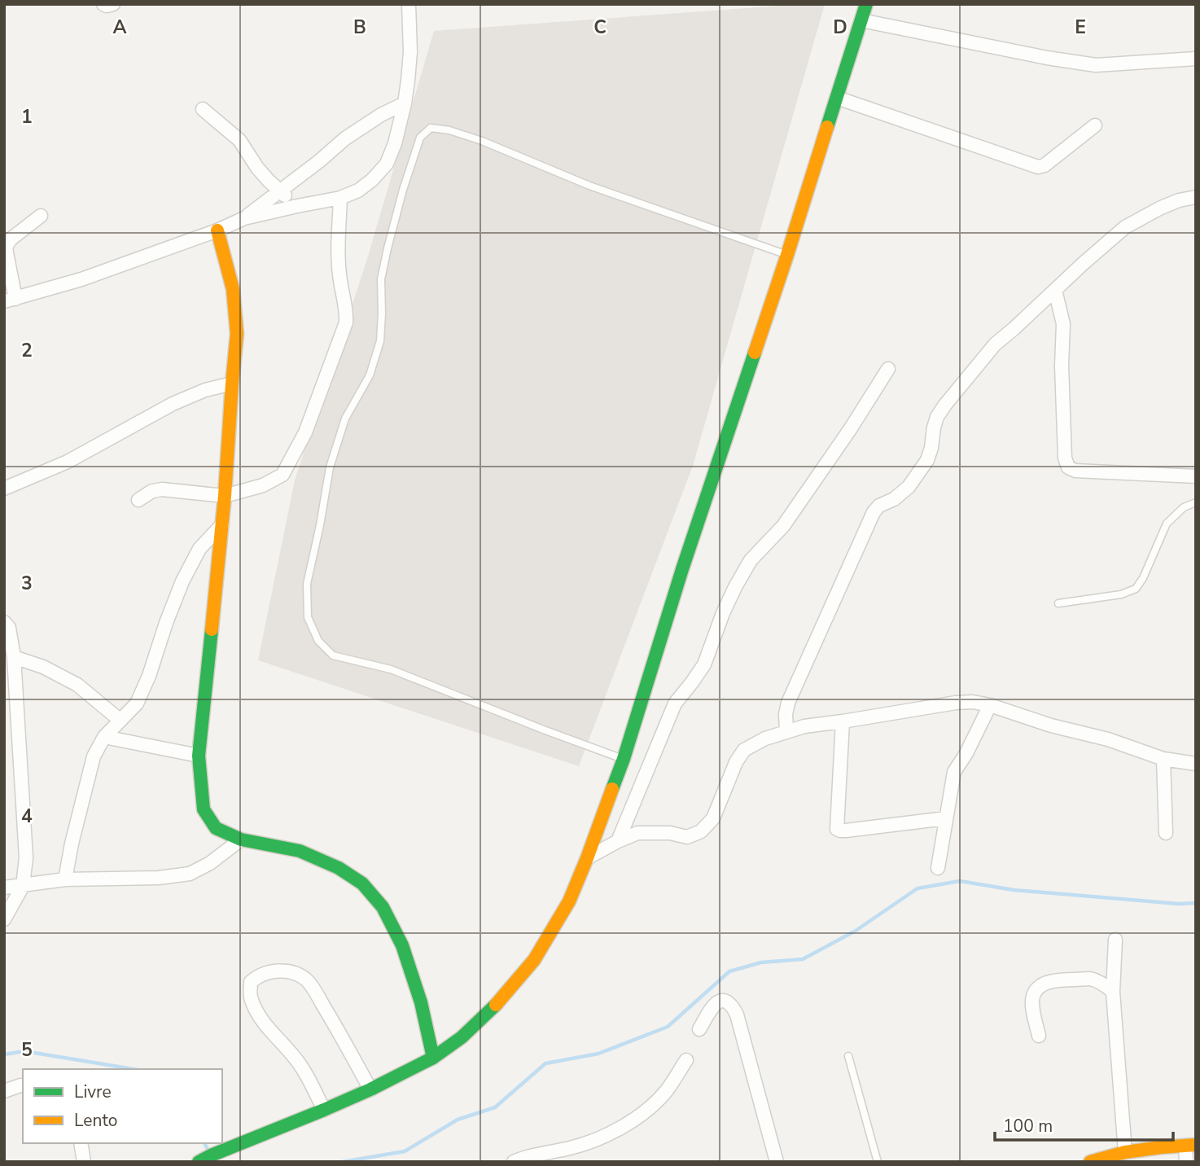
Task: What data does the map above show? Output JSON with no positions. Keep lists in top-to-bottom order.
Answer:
{
  "legend": ["Livre", "Lento"],
  "scale_bar": "100 m",
  "grid": {
    "columns": [
      "A",
      "B",
      "C",
      "D",
      "E"
    ],
    "rows": [
      "1",
      "2",
      "3",
      "4",
      "5"
    ]
  }
}
